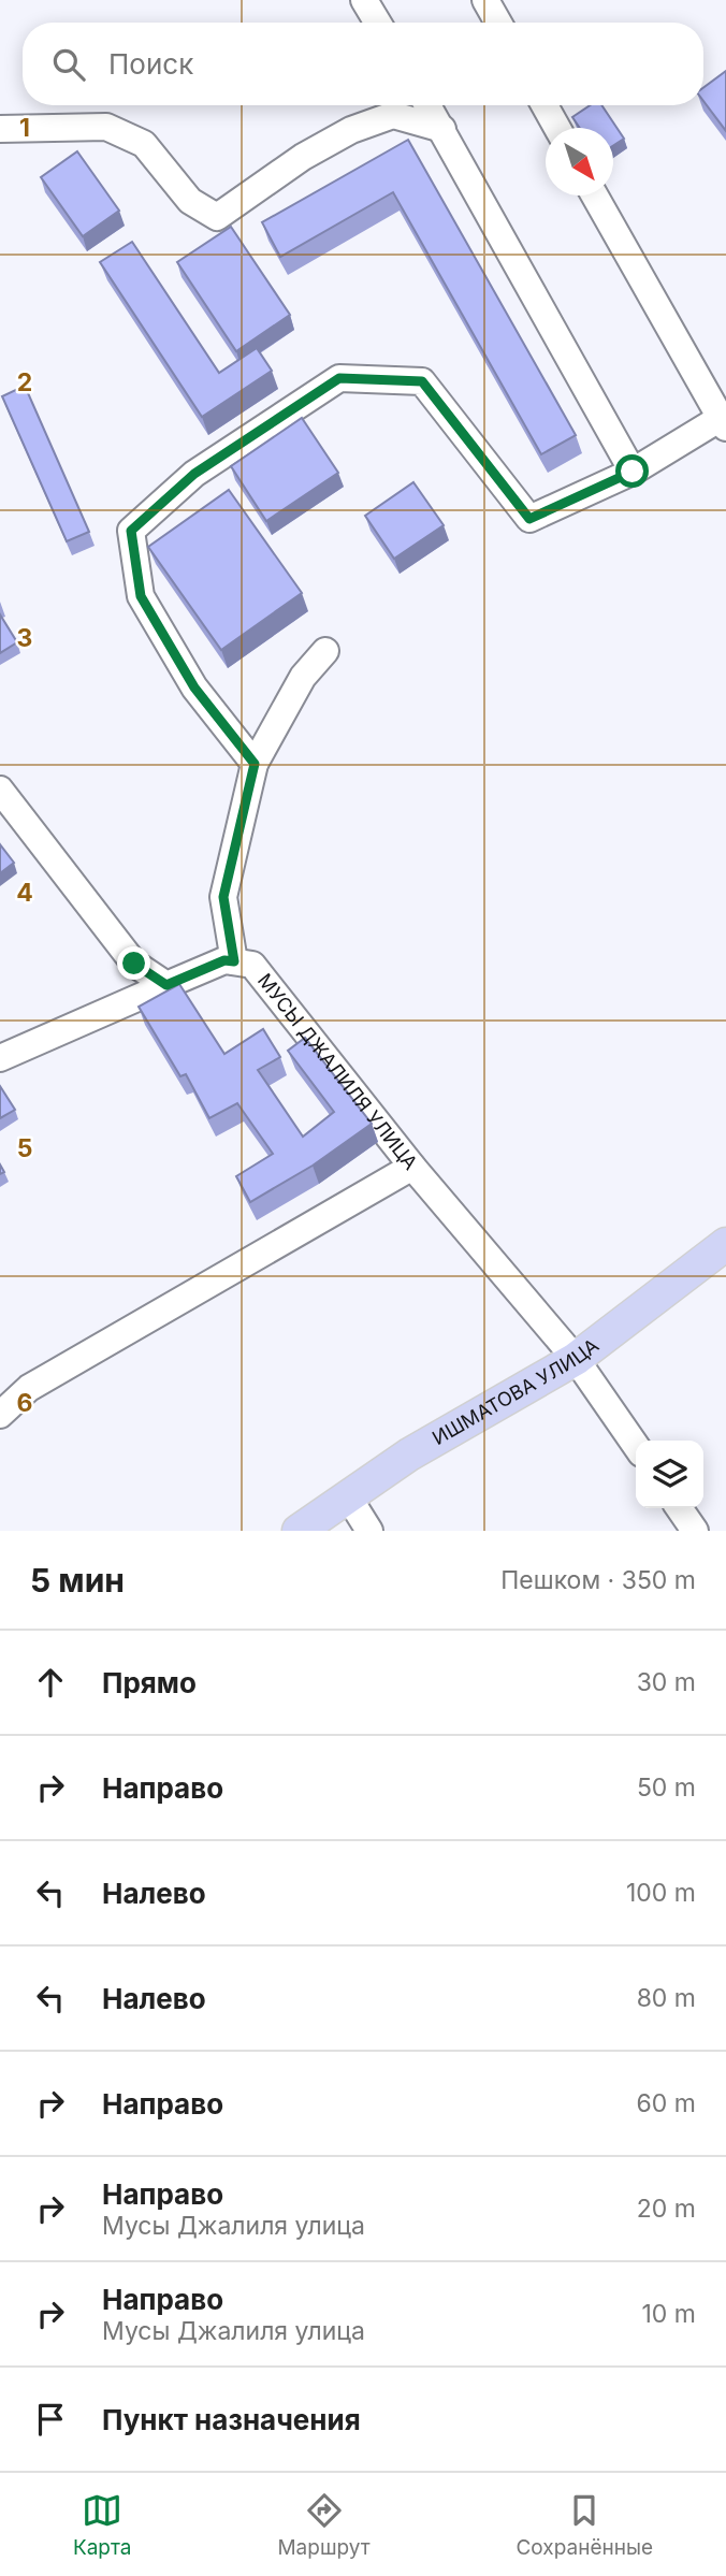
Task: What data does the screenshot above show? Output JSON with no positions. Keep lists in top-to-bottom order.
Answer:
{
  "streets": {
    "main road": ["ИШМАТОВА УЛИЦА"],
    "street": ["МУСЫ ДЖАЛИЛЯ УЛИЦА"]
  },
  "crossings": [
    ["МУСЫ ДЖАЛИЛЯ УЛИЦА", "ИШМАТОВА УЛИЦА"]
  ],
  "north": "bottom right",
  "page": {
    "search": "Поиск",
    "heading": ["5 мин", "Пешком · 350 m"],
    "list": [
      ["Прямо", "30 m"],
      ["Направо", "50 m"],
      ["Налево", "100 m"],
      ["Налево", "80 m"],
      ["Направо", "60 m"],
      ["Направо", "Мусы Джалиля улица", "20 m"],
      ["Направо", "Мусы Джалиля улица", "10 m"],
      "Пункт назначения"
    ],
    "nav": ["Карта", "Маршрут", "Сохранённые"]
  },
  "grid": {
    "rows": [
      "1",
      "2",
      "3",
      "4",
      "5",
      "6"
    ]
  }
}
